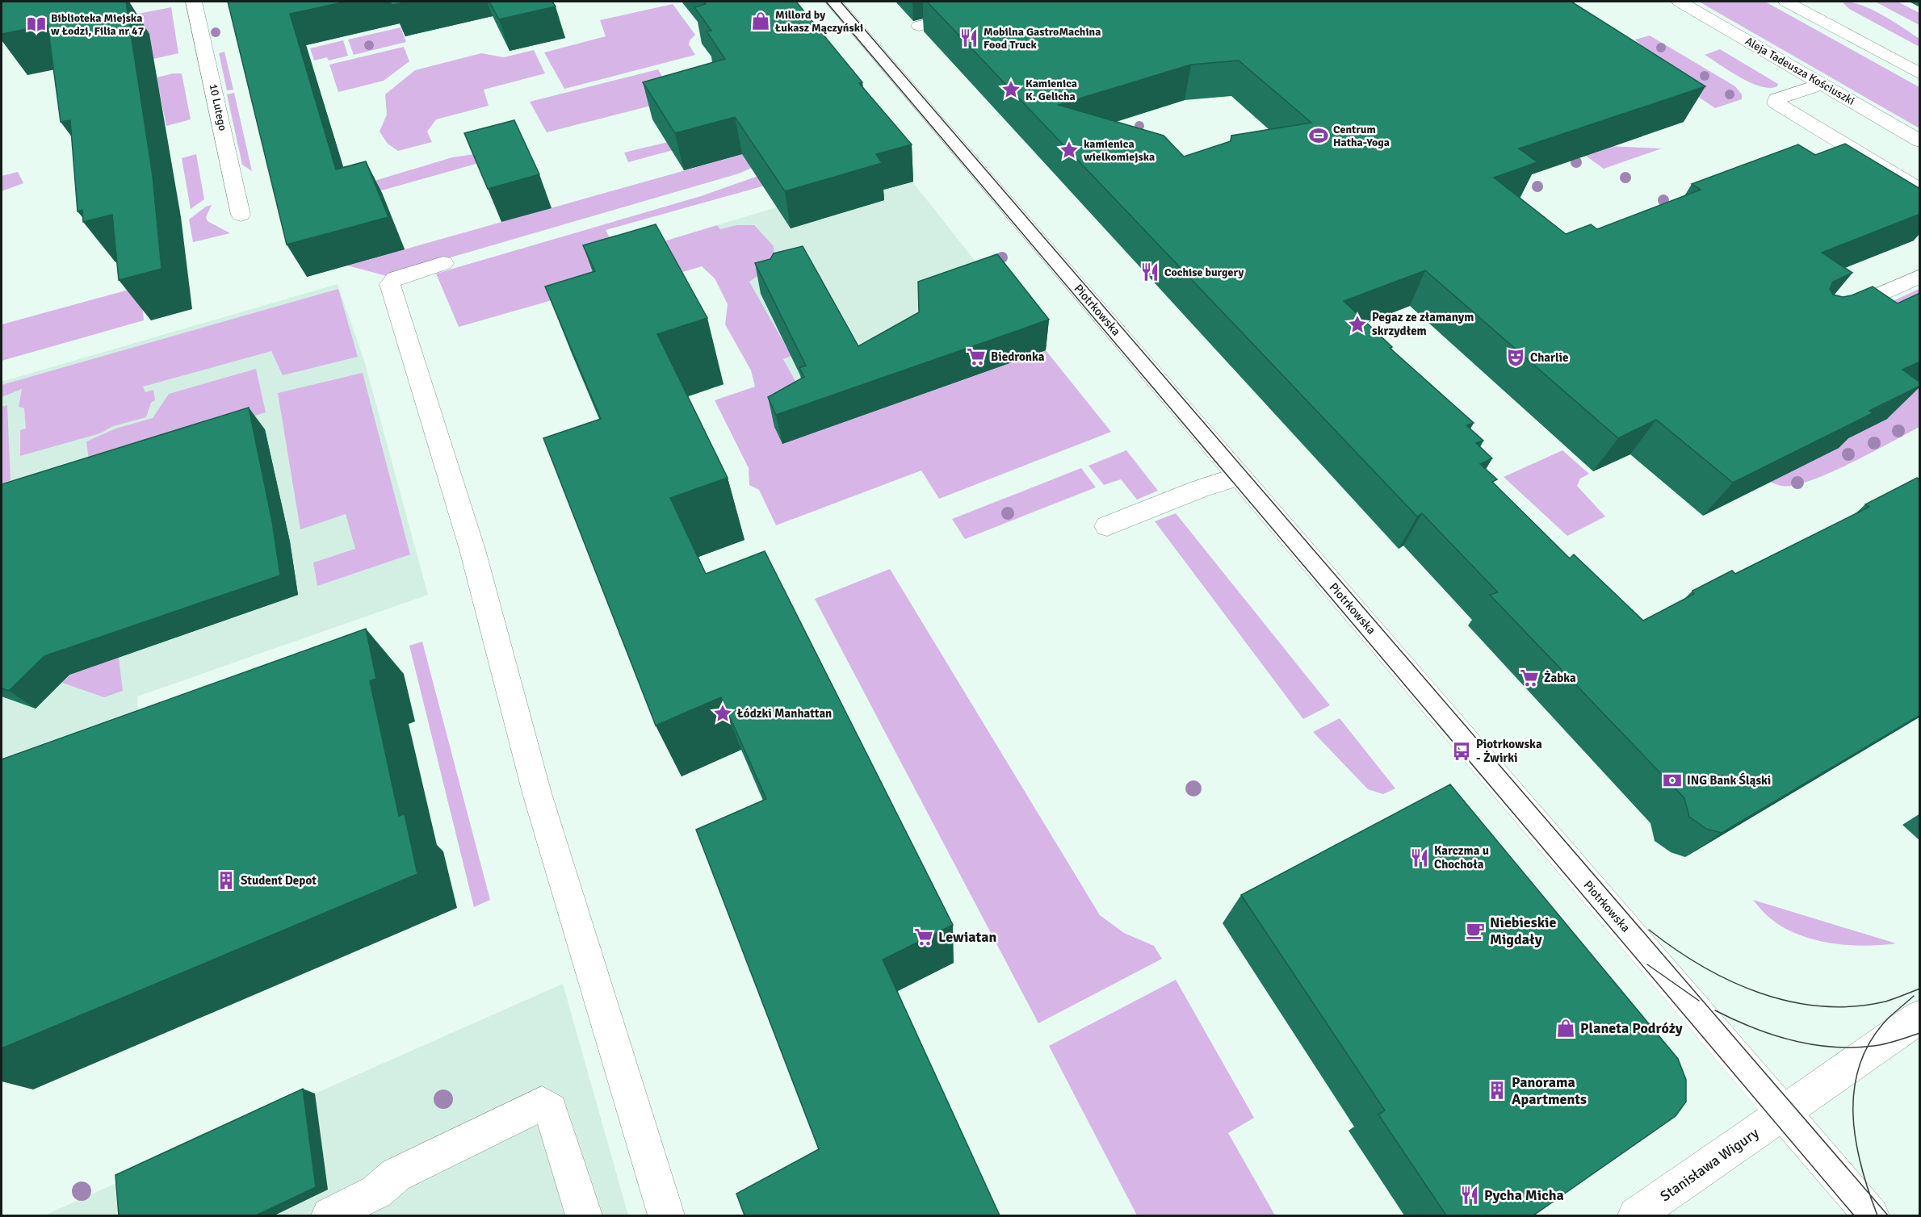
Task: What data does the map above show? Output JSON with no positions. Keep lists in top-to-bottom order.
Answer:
{
  "streets": {
    "street": [
      "Aleja Tadeusza Kościuszki",
      "10 Lutego",
      "Piotrkowska",
      "Stanisława Wigury"
    ]
  },
  "crossings": [
    ["Piotrkowska", "Stanisława Wigury"]
  ],
  "places": {
    "shop": ["Millord by Łukasz Mączyński", "Planeta Podróży"],
    "library": ["Biblioteka Miejska w Łodzi, Filia nr 47"],
    "restaurant": [
      "Mobilna GastroMachina Food Truck",
      "Cochise burgery",
      "Karczma u Chochoła",
      "Pycha Micha"
    ],
    "place": [
      "Kamienica K. Gelicha",
      "kamienica wielkomiejska",
      "Pegaz ze złamanym skrzydłem",
      "Łódzki Manhattan"
    ],
    "sports": ["Centrum Hatha-Yoga"],
    "supermarket": ["Biedronka", "Żabka", "Lewiatan"],
    "theatre": ["Charlie"],
    "bus stop": ["Piotrkowska - Żwirki"],
    "bank": ["ING Bank Śląski"],
    "building": ["Student Depot", "Panorama Apartments"],
    "cafe": ["Niebieskie Migdały"]
  }
}
